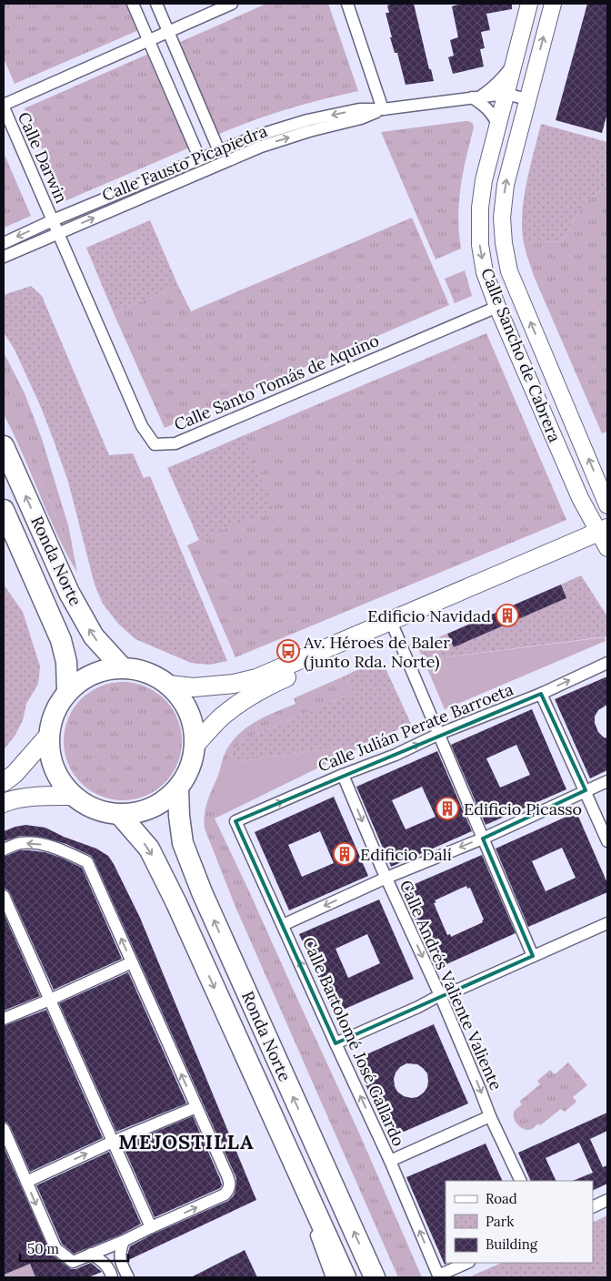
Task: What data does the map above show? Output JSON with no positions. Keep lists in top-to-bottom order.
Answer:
{
  "streets": {
    "highway": ["Ronda Norte"],
    "main road": ["Calle Sancho de Cabrera"],
    "street": [
      "Calle Darwin",
      "Calle Fausto Picapiedra",
      "Calle Santo Tomás de Aquino",
      "Calle Julián Perate Barroeta",
      "Calle Andrés Valiente Valiente",
      "Calle Bartolomé José Gallardo"
    ]
  },
  "crossings": [
    ["Calle Darwin", "Calle Fausto Picapiedra"],
    ["Calle Darwin", "Calle Santo Tomás de Aquino"],
    ["Calle Fausto Picapiedra", "Calle Sancho de Cabrera"],
    ["Calle Fausto Picapiedra", "Calle Santo Tomás de Aquino"],
    ["Calle Sancho de Cabrera", "Calle Santo Tomás de Aquino"],
    ["Calle Julián Perate Barroeta", "Calle Andrés Valiente Valiente"],
    ["Calle Julián Perate Barroeta", "Calle Bartolomé José Gallardo"]
  ],
  "one_way": ["Calle Julián Perate Barroeta", "Calle Andrés Valiente Valiente"],
  "districts": ["MEJOSTILLA"],
  "places": {
    "building": ["Edificio Navidad", "Edificio Picasso", "Edificio Dalí"],
    "bus stop": ["Av. Héroes de Baler (junto Rda. Norte)"]
  },
  "legend": ["Road", "Park", "Building"],
  "scale_bar": "50 m"
}
